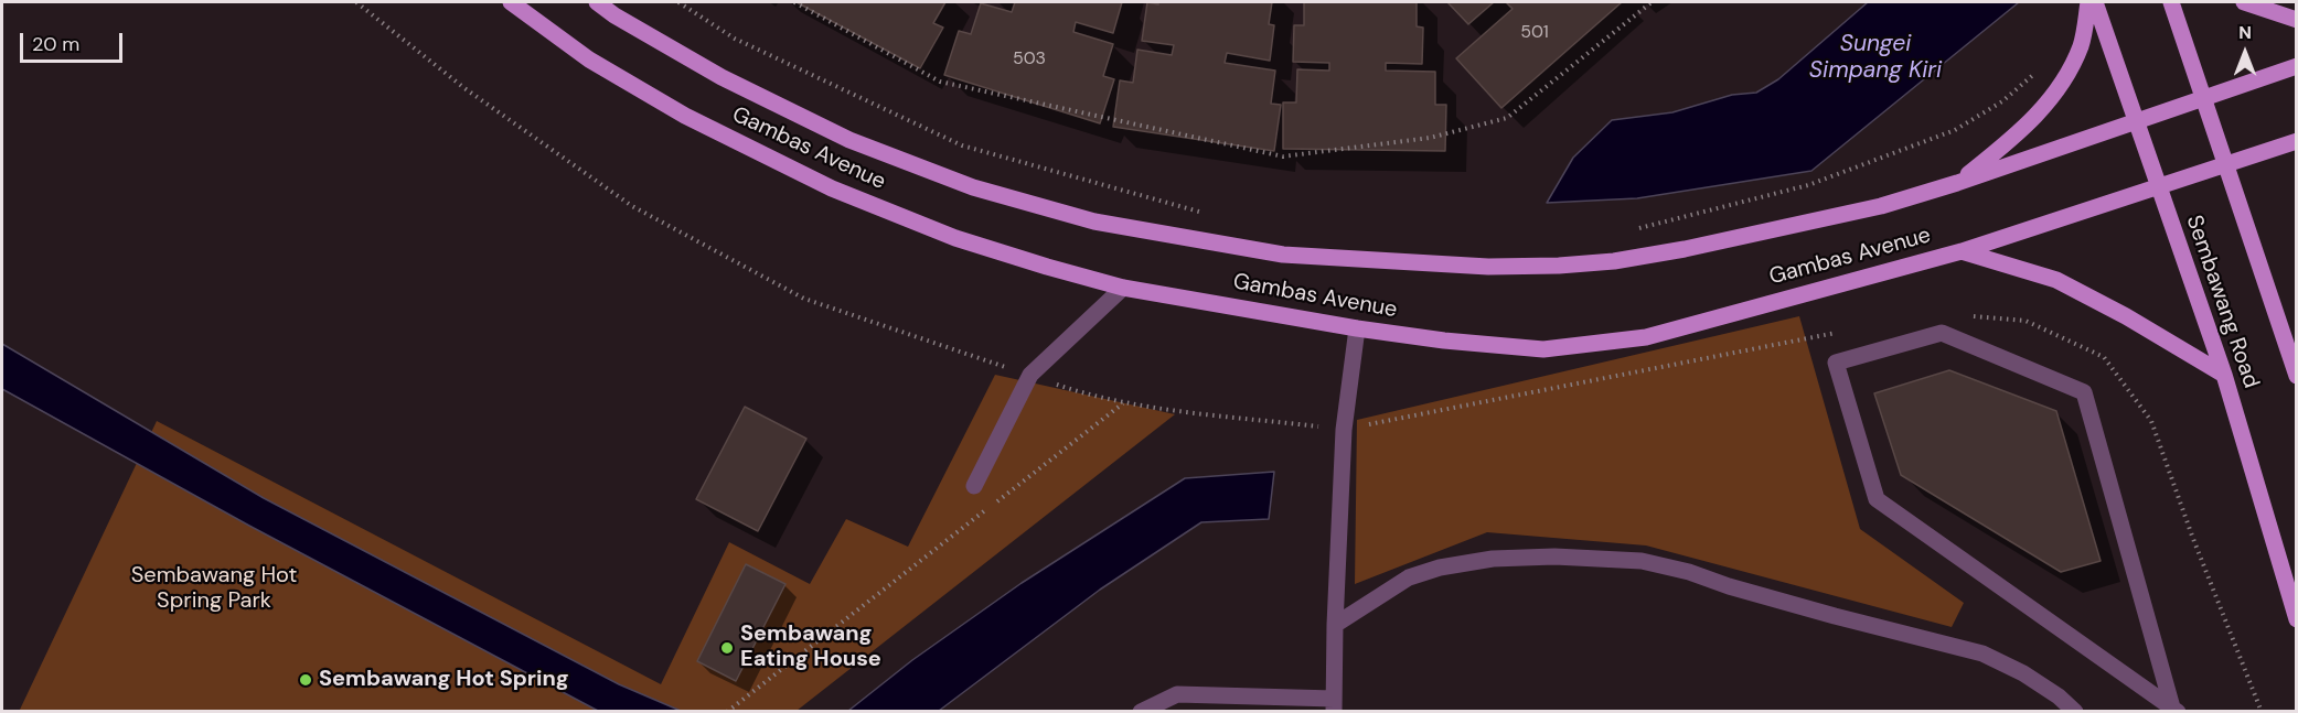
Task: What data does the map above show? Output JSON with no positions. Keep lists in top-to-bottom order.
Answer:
{
  "streets": {
    "main road": ["Gambas Avenue", "Sembawang Road"]
  },
  "crossings": [
    ["Gambas Avenue", "Sembawang Road"]
  ],
  "water": ["Sungei Simpang Kiri"],
  "parks": ["Sembawang Hot Spring Park"],
  "places": ["Sembawang Eating House", "Sembawang Hot Spring"],
  "house_numbers": ["501", "503"],
  "scale_bar": "20 m",
  "north": "top"
}
